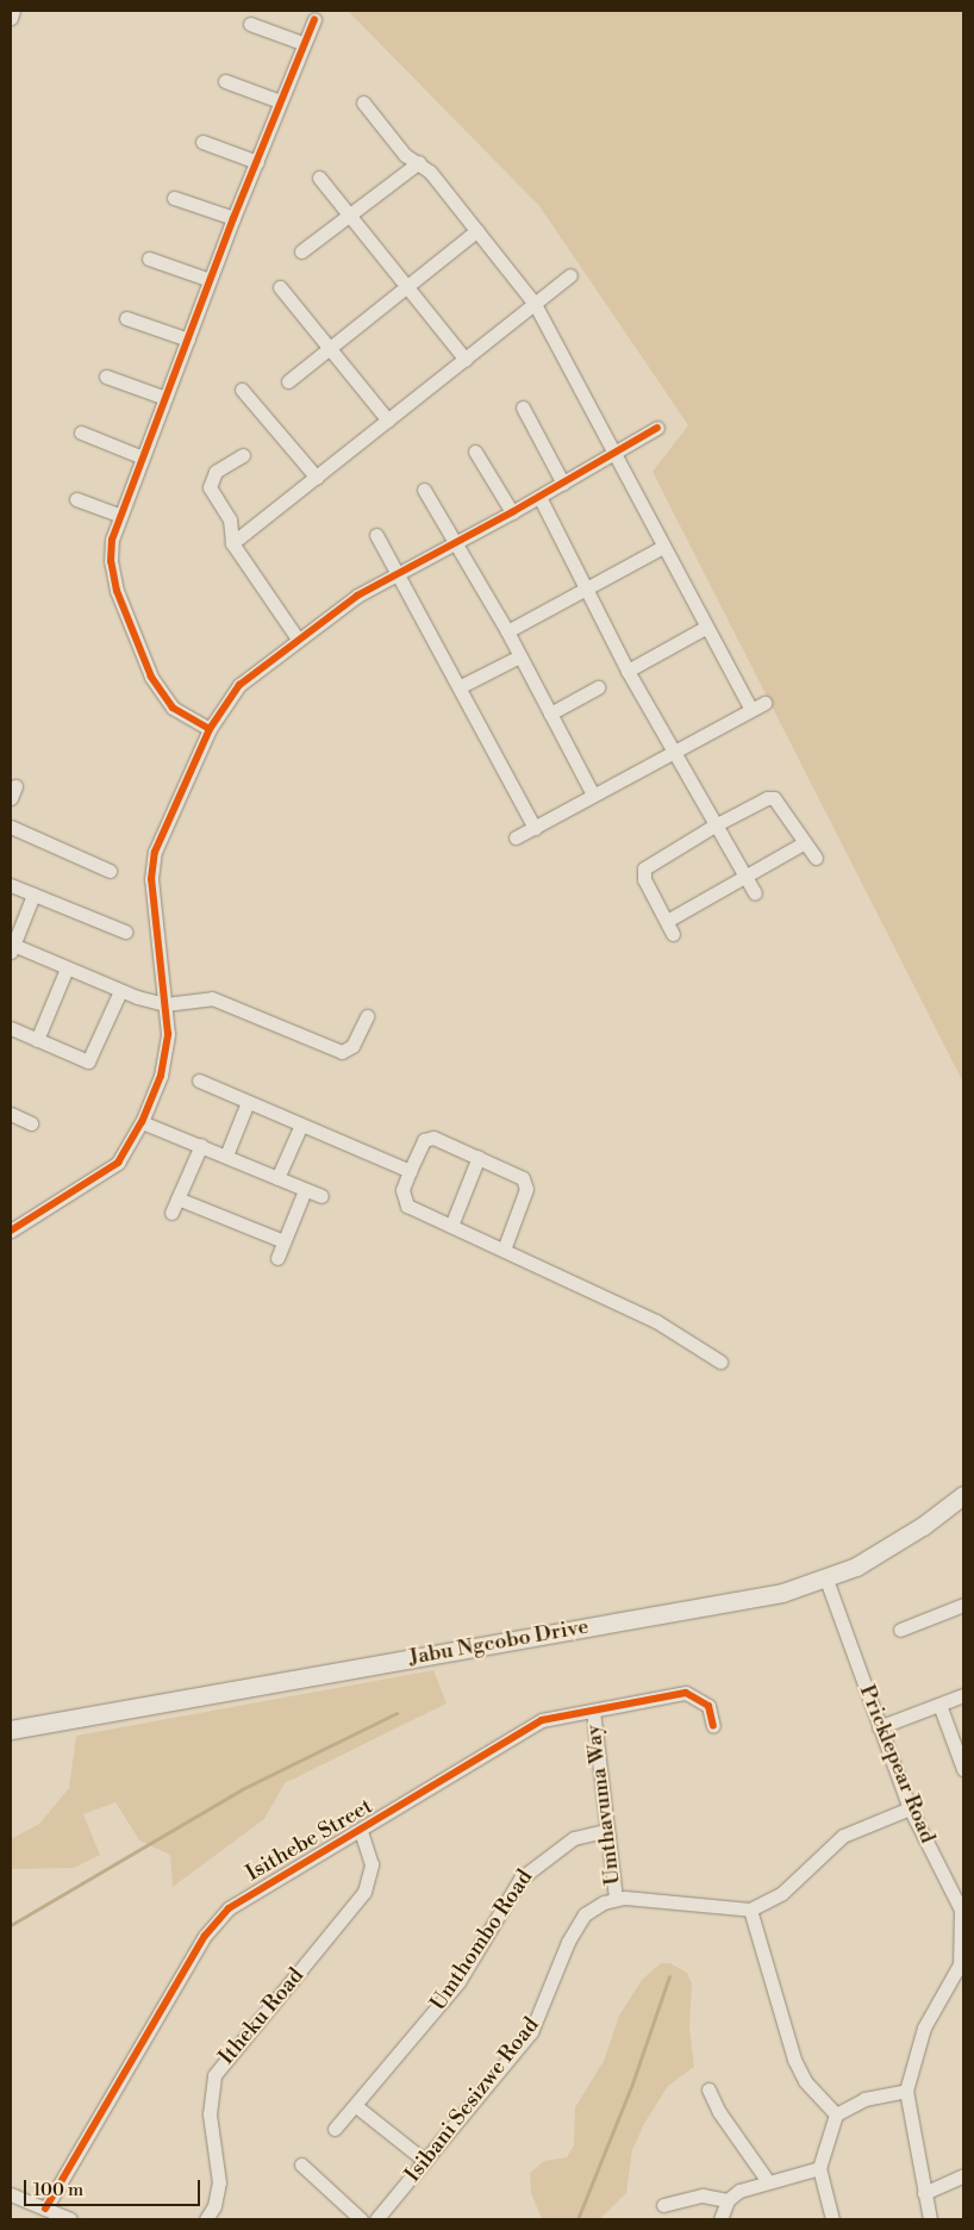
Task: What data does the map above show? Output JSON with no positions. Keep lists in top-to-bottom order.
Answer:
{
  "streets": {
    "main road": ["Jabu Ngcobo Drive"],
    "street": [
      "Pricklepear Road",
      "Umthavuma Way",
      "Isithebe Street",
      "Umthombo Road",
      "Itheku Road",
      "Isibani Sesizwe Road"
    ]
  },
  "crossings": [
    ["Jabu Ngcobo Drive", "Pricklepear Road"],
    ["Umthavuma Way", "Isithebe Street"],
    ["Umthavuma Way", "Umthombo Road"],
    ["Umthavuma Way", "Isibani Sesizwe Road"],
    ["Isithebe Street", "Itheku Road"]
  ],
  "scale_bar": "100 m"
}
